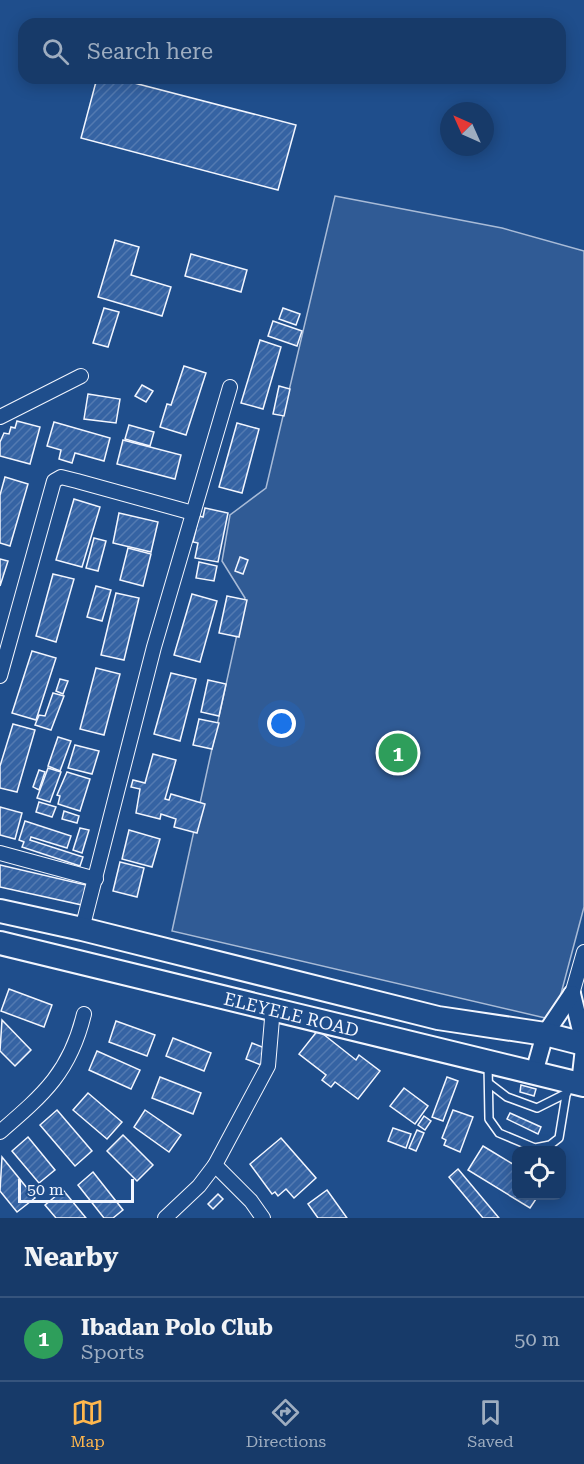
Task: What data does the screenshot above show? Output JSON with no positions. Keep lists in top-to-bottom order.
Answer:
{
  "streets": {
    "main road": ["ELEYELE ROAD"]
  },
  "scale_bar": "50 m",
  "north": "top left",
  "page": {
    "search": "Search here",
    "pins": "1",
    "scale": "50 m",
    "heading": "Nearby",
    "list": [
      {
        "mark": "1",
        "name": "Ibadan Polo Club",
        "note": "Sports",
        "value": "50 m"
      }
    ],
    "nav": ["Map", "Directions", "Saved"]
  }
}
